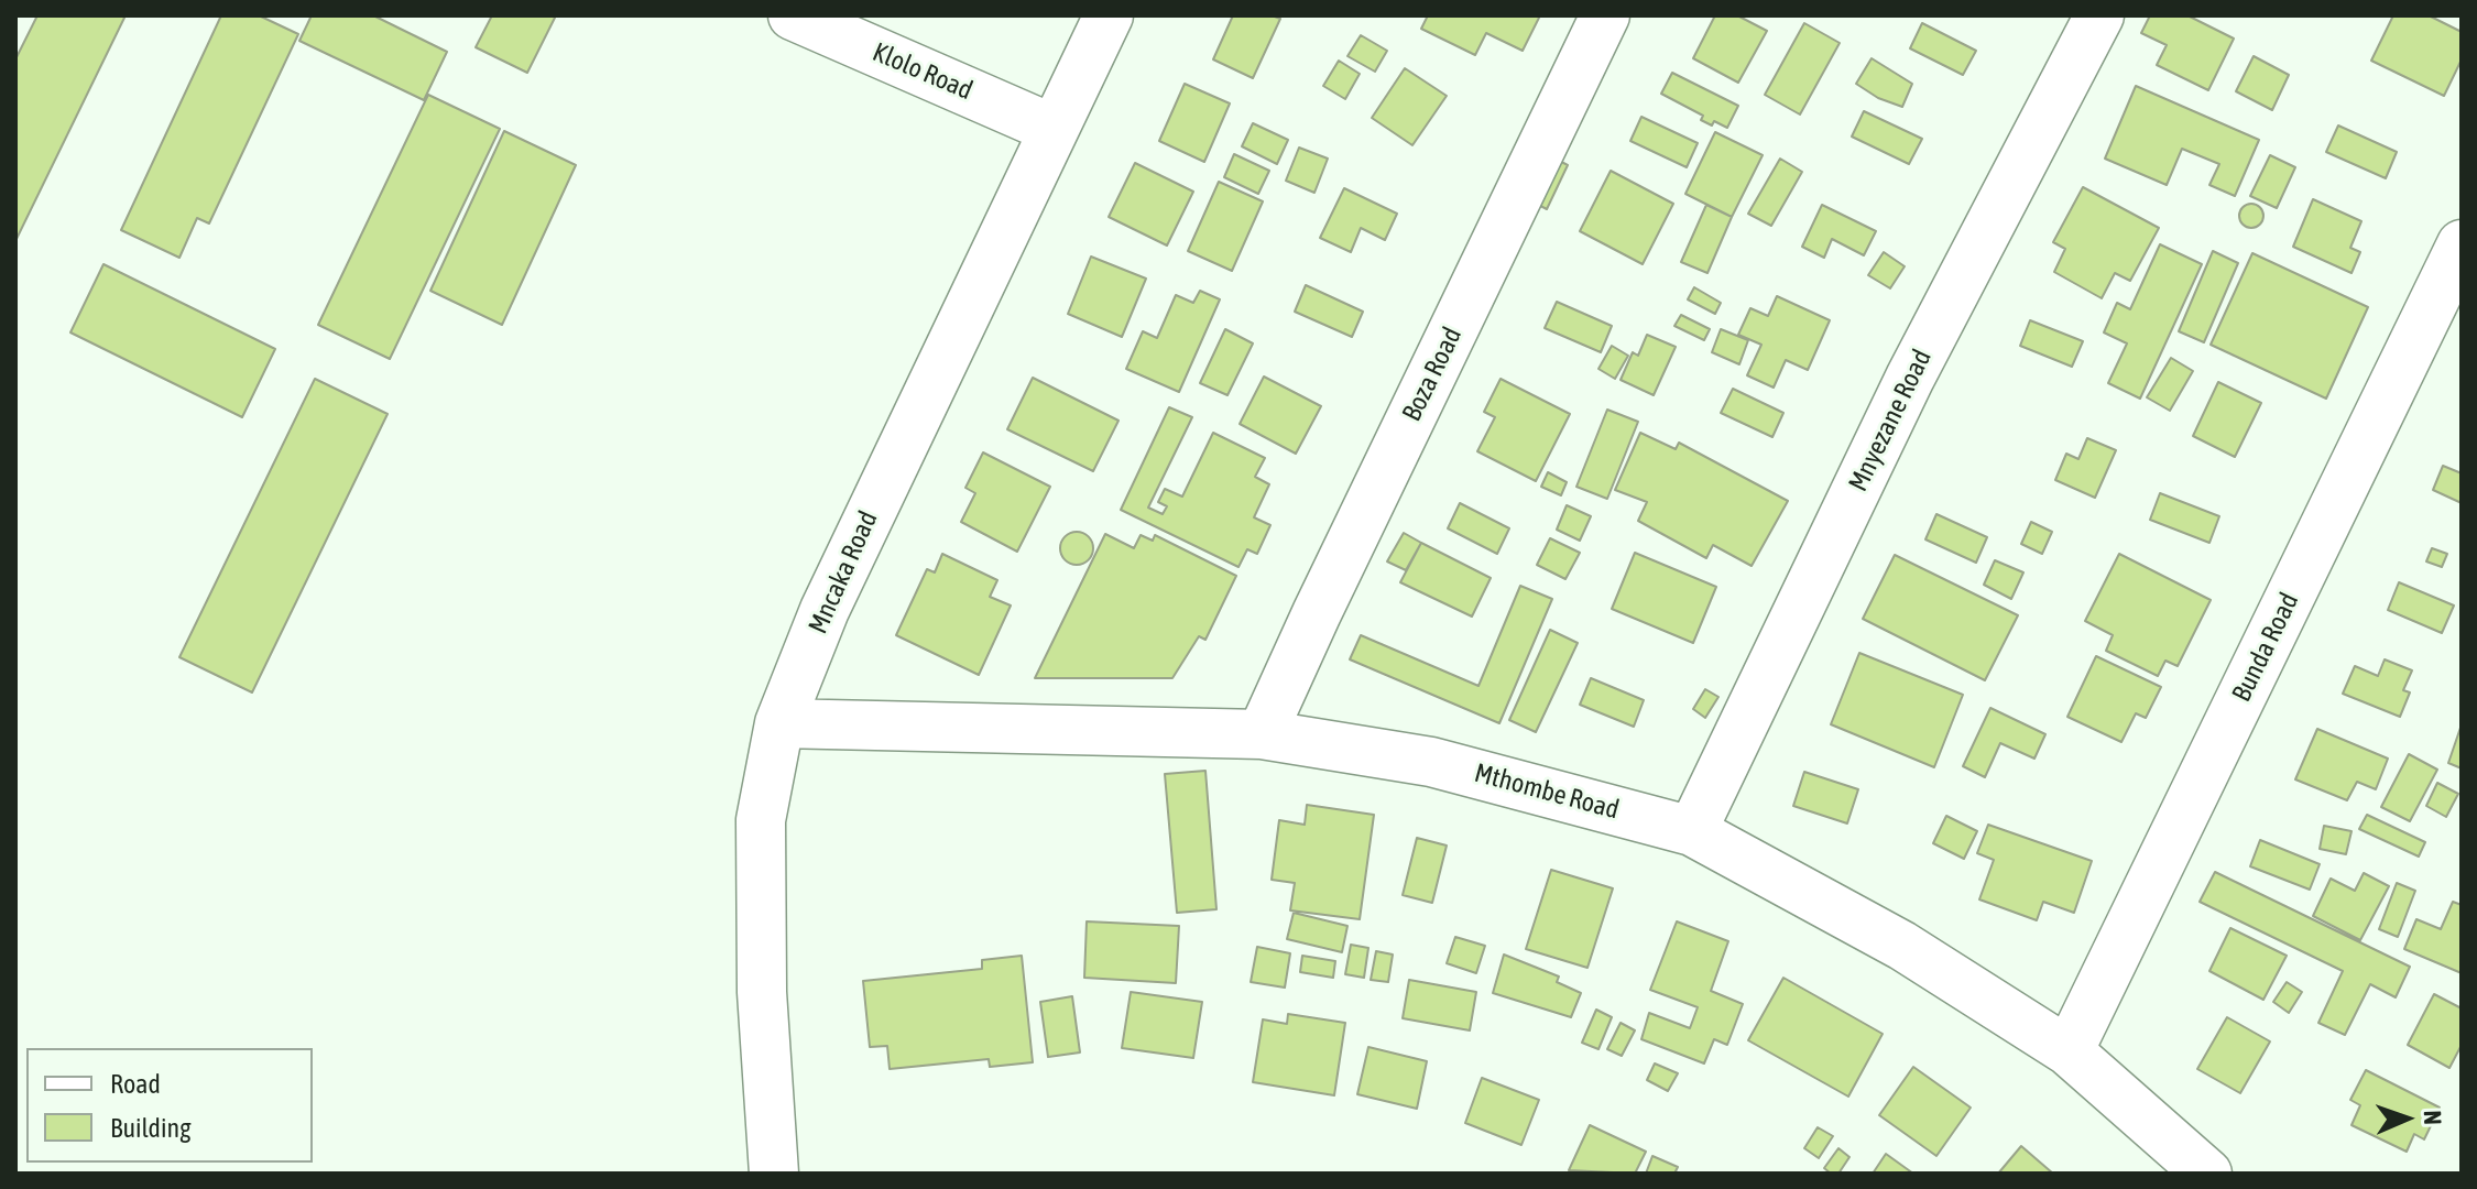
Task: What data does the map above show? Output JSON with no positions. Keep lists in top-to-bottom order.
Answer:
{
  "streets": {
    "street": [
      "Klolo Road",
      "Boza Road",
      "Mnyezane Road",
      "Mncaka Road",
      "Bunda Road",
      "Mthombe Road"
    ]
  },
  "crossings": [
    ["Klolo Road", "Mncaka Road"],
    ["Boza Road", "Mthombe Road"],
    ["Mnyezane Road", "Mthombe Road"],
    ["Mncaka Road", "Mthombe Road"],
    ["Bunda Road", "Mthombe Road"]
  ],
  "legend": ["Road", "Building"],
  "north": "right"
}
